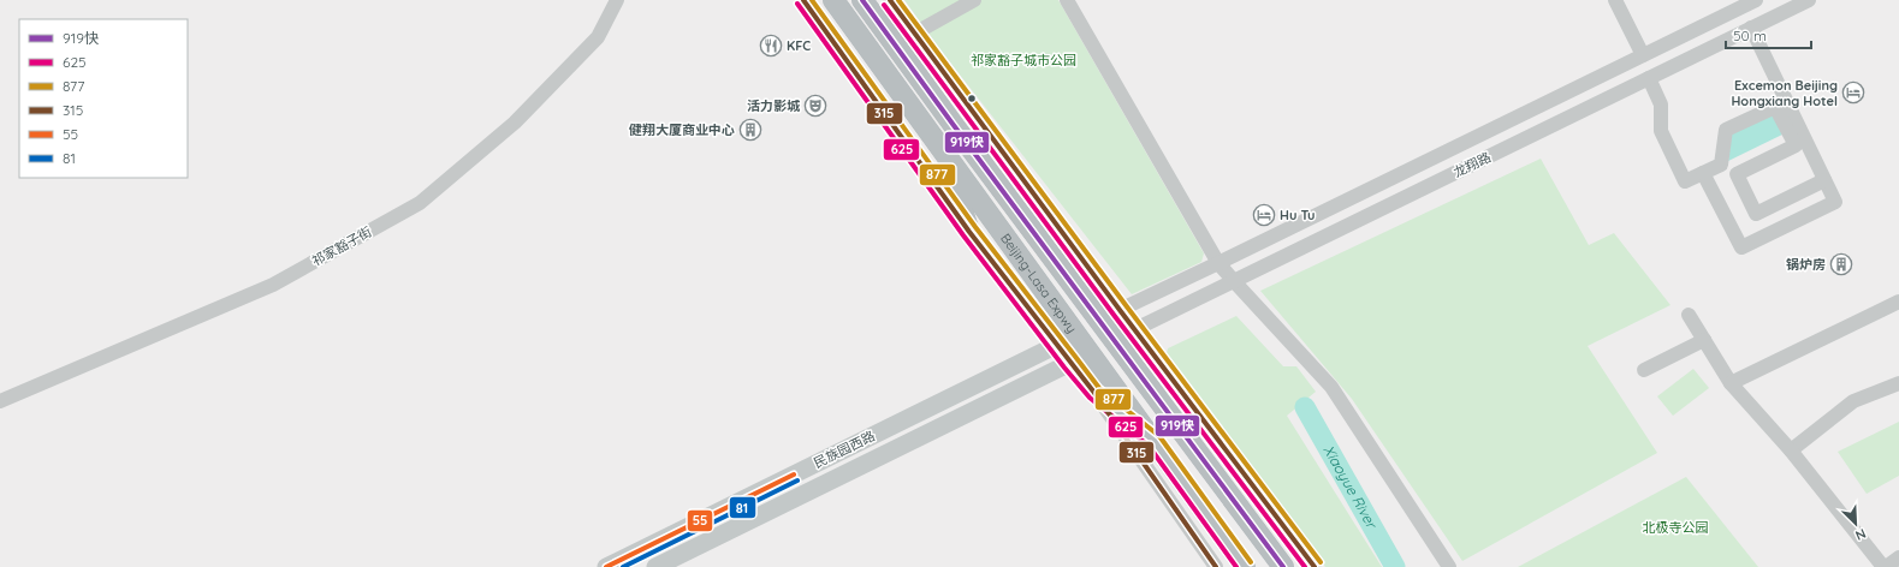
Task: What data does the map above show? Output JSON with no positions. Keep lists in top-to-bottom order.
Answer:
{
  "streets": {
    "highway": ["Beijing-Lasa Expwy"],
    "main road": ["民族园西路"],
    "street": ["龙翔路", "祁家豁子街"]
  },
  "water": ["Xiaoyue River"],
  "parks": ["祁家豁子城市公园", "北极寺公园"],
  "places": {
    "restaurant": ["KFC"],
    "hotel": ["Excemon Beijing Hongxiang Hotel", "Hu Tu"],
    "theatre": ["活力影城"],
    "building": ["健翔大厦商业中心", "锅炉房"]
  },
  "lines": [
    "transit line 919快",
    "transit line 877",
    "transit line 315",
    "transit line 625",
    "transit line 55",
    "transit line 81"
  ],
  "legend": [
    "919快",
    "625",
    "877",
    "315",
    "55",
    "81"
  ],
  "scale_bar": "50 m",
  "north": "bottom right"
}
